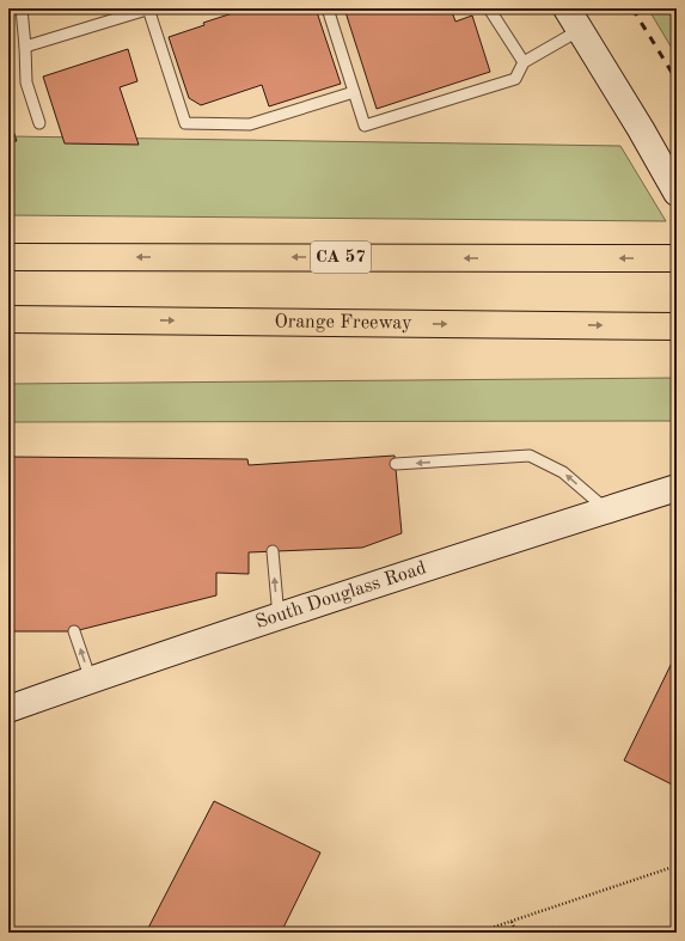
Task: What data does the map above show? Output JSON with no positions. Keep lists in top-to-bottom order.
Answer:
{
  "streets": {
    "highway": ["CA 57", "Orange Freeway"],
    "main road": ["South Douglass Road"]
  }
}
